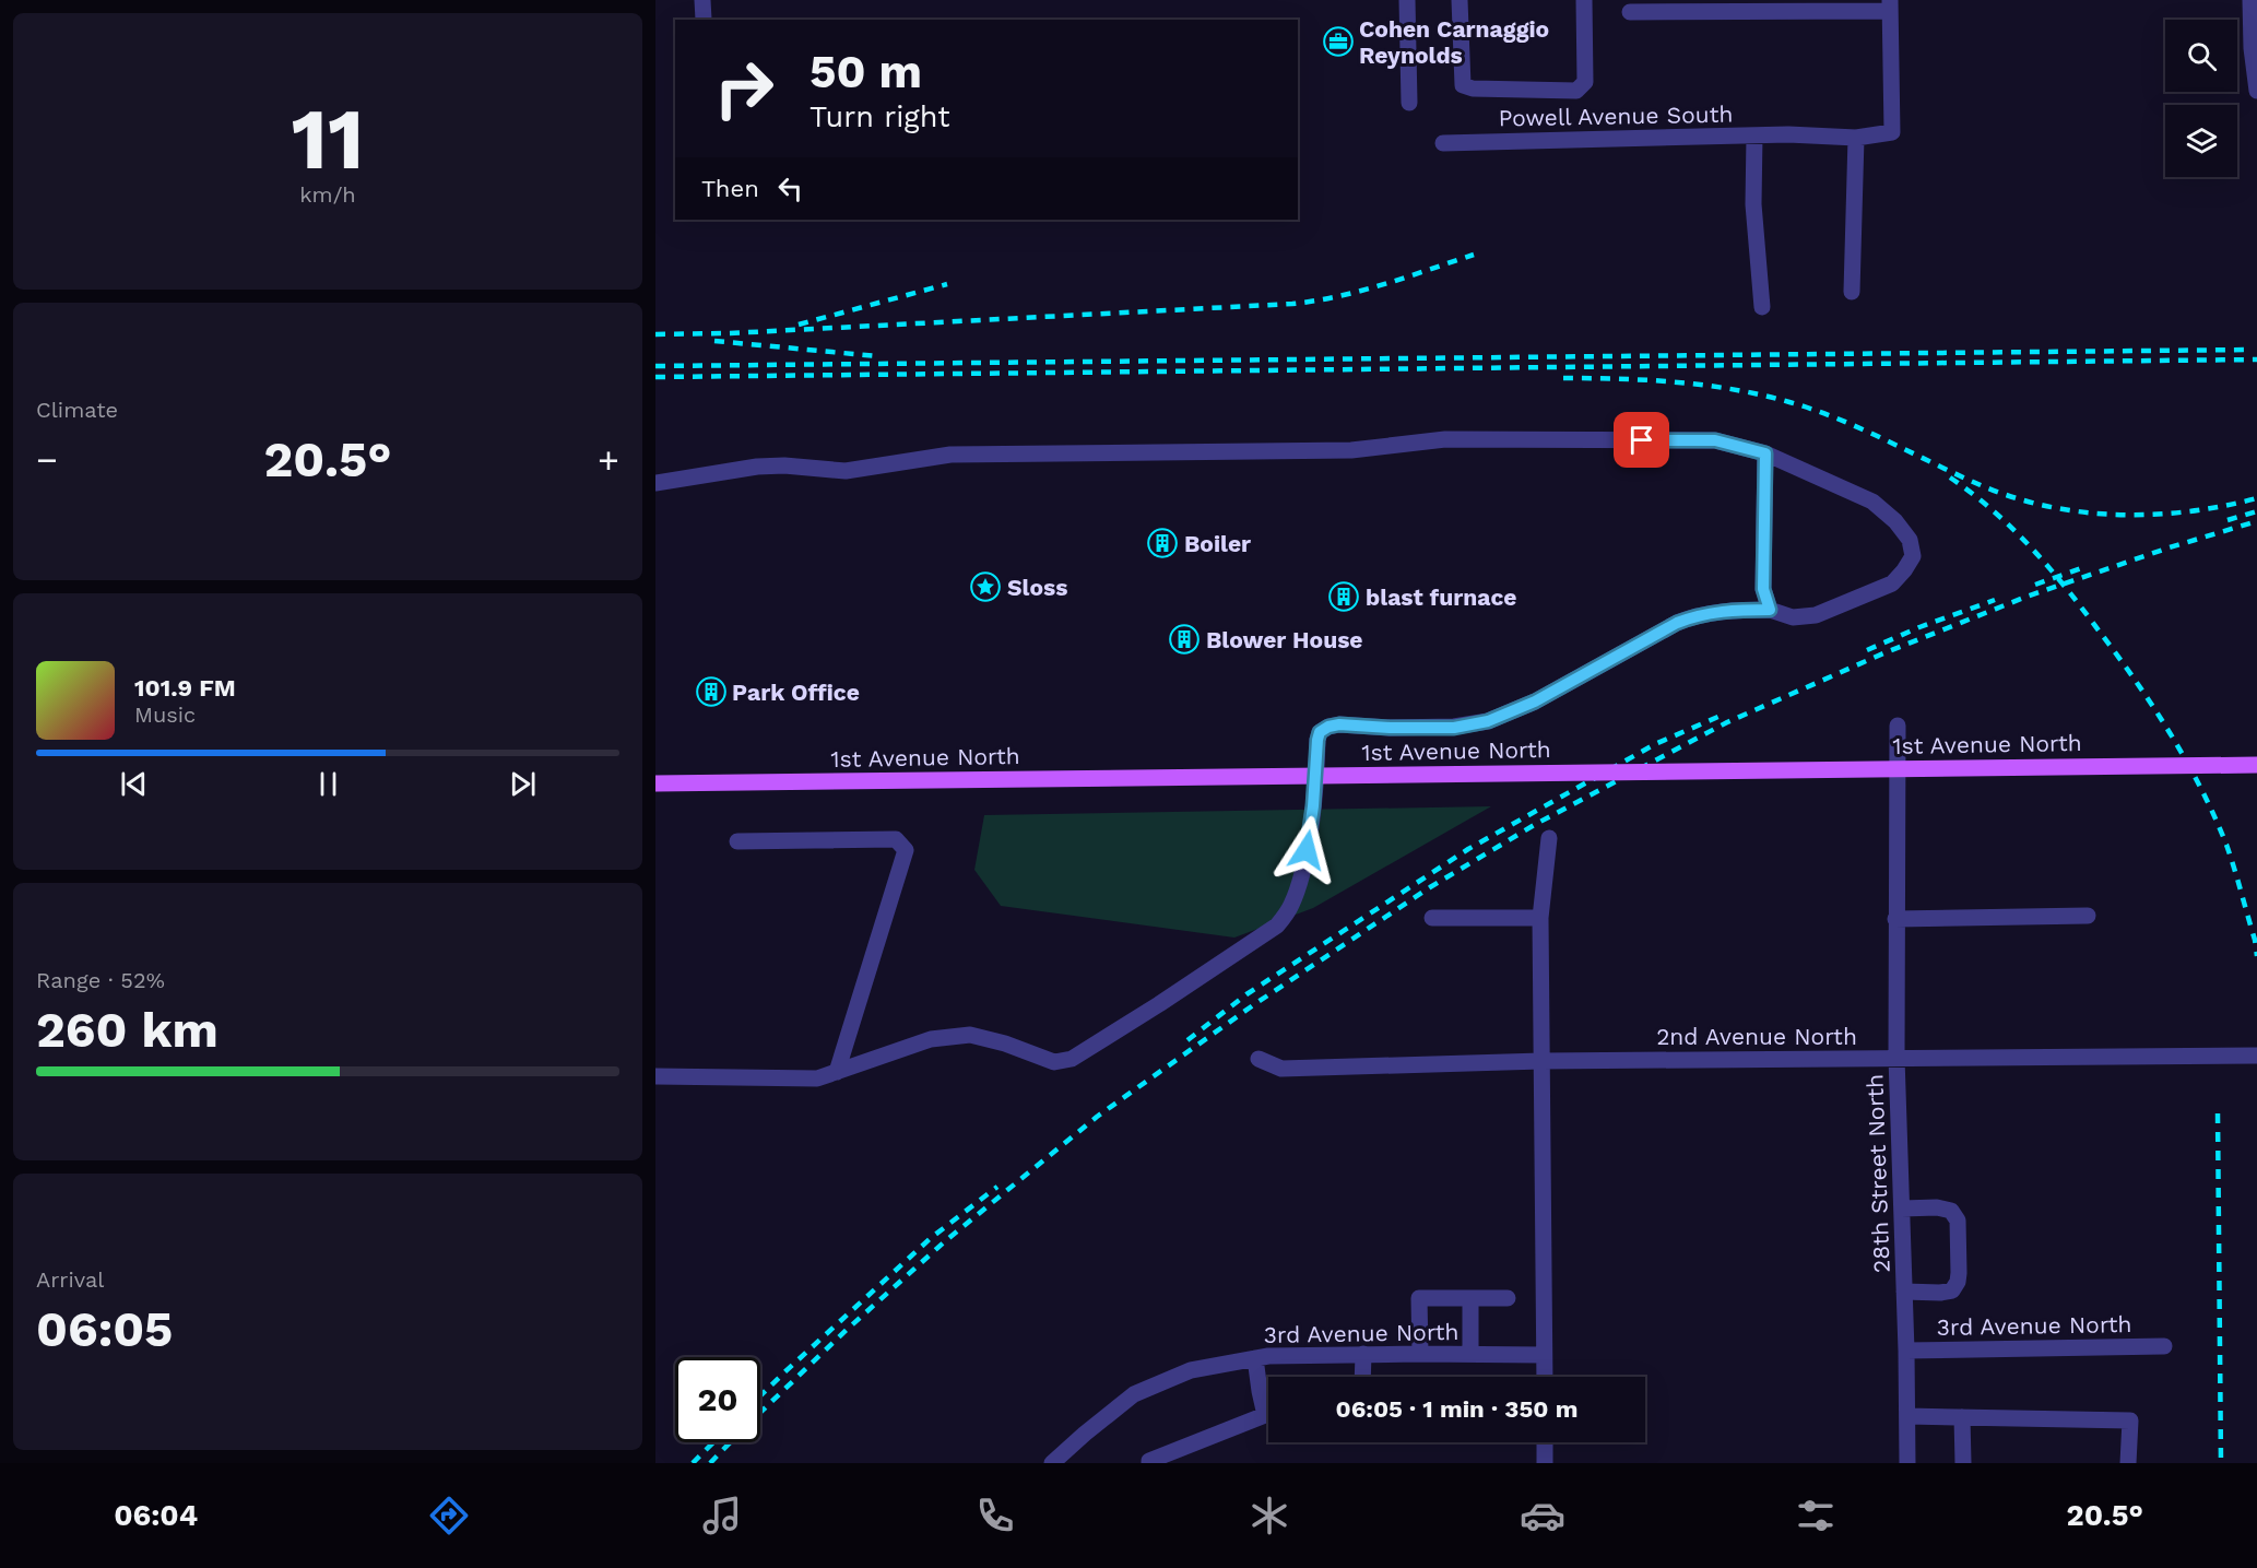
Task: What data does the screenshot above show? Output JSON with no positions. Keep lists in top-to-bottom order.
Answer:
{
  "streets": {
    "main road": ["1st Avenue North"],
    "street": [
      "Powell Avenue South",
      "2nd Avenue North",
      "28th Street North",
      "3rd Avenue North"
    ]
  },
  "crossings": [
    ["2nd Avenue North", "28th Street North"],
    ["28th Street North", "3rd Avenue North"]
  ],
  "places": {
    "office": ["Cohen Carnaggio Reynolds"],
    "building": [
      "Boiler",
      "blast furnace",
      "Blower House",
      "Park Office"
    ],
    "place": ["Sloss"]
  },
  "page": {
    "tile": [
      ["11", "km/h"],
      "Climate",
      ["Range · 52%", "260 km"],
      ["Arrival", "06:05"]
    ],
    "turn": ["50 m", "Turn right"],
    "then": "Then",
    "heat": ["−", "20.5°", "+"],
    "song": ["101.9 FM", "Music"],
    "limit": "20",
    "trip": "06:05 · 1 min · 350 m",
    "tabs": ["06:04", "20.5°"]
  }
}
